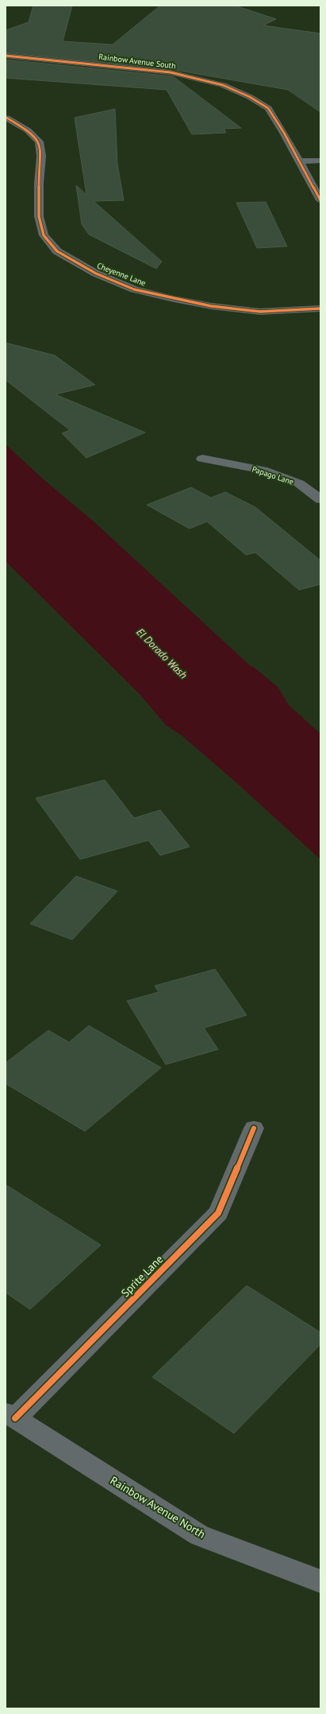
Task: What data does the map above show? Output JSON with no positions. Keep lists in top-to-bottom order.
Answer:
{
  "streets": {
    "street": [
      "Rainbow Avenue South",
      "Cheyenne Lane",
      "Papago Lane",
      "Sprite Lane",
      "Rainbow Avenue North"
    ]
  },
  "crossings": [
    ["Sprite Lane", "Rainbow Avenue North"]
  ],
  "water": ["El Dorado Wash"]
}
